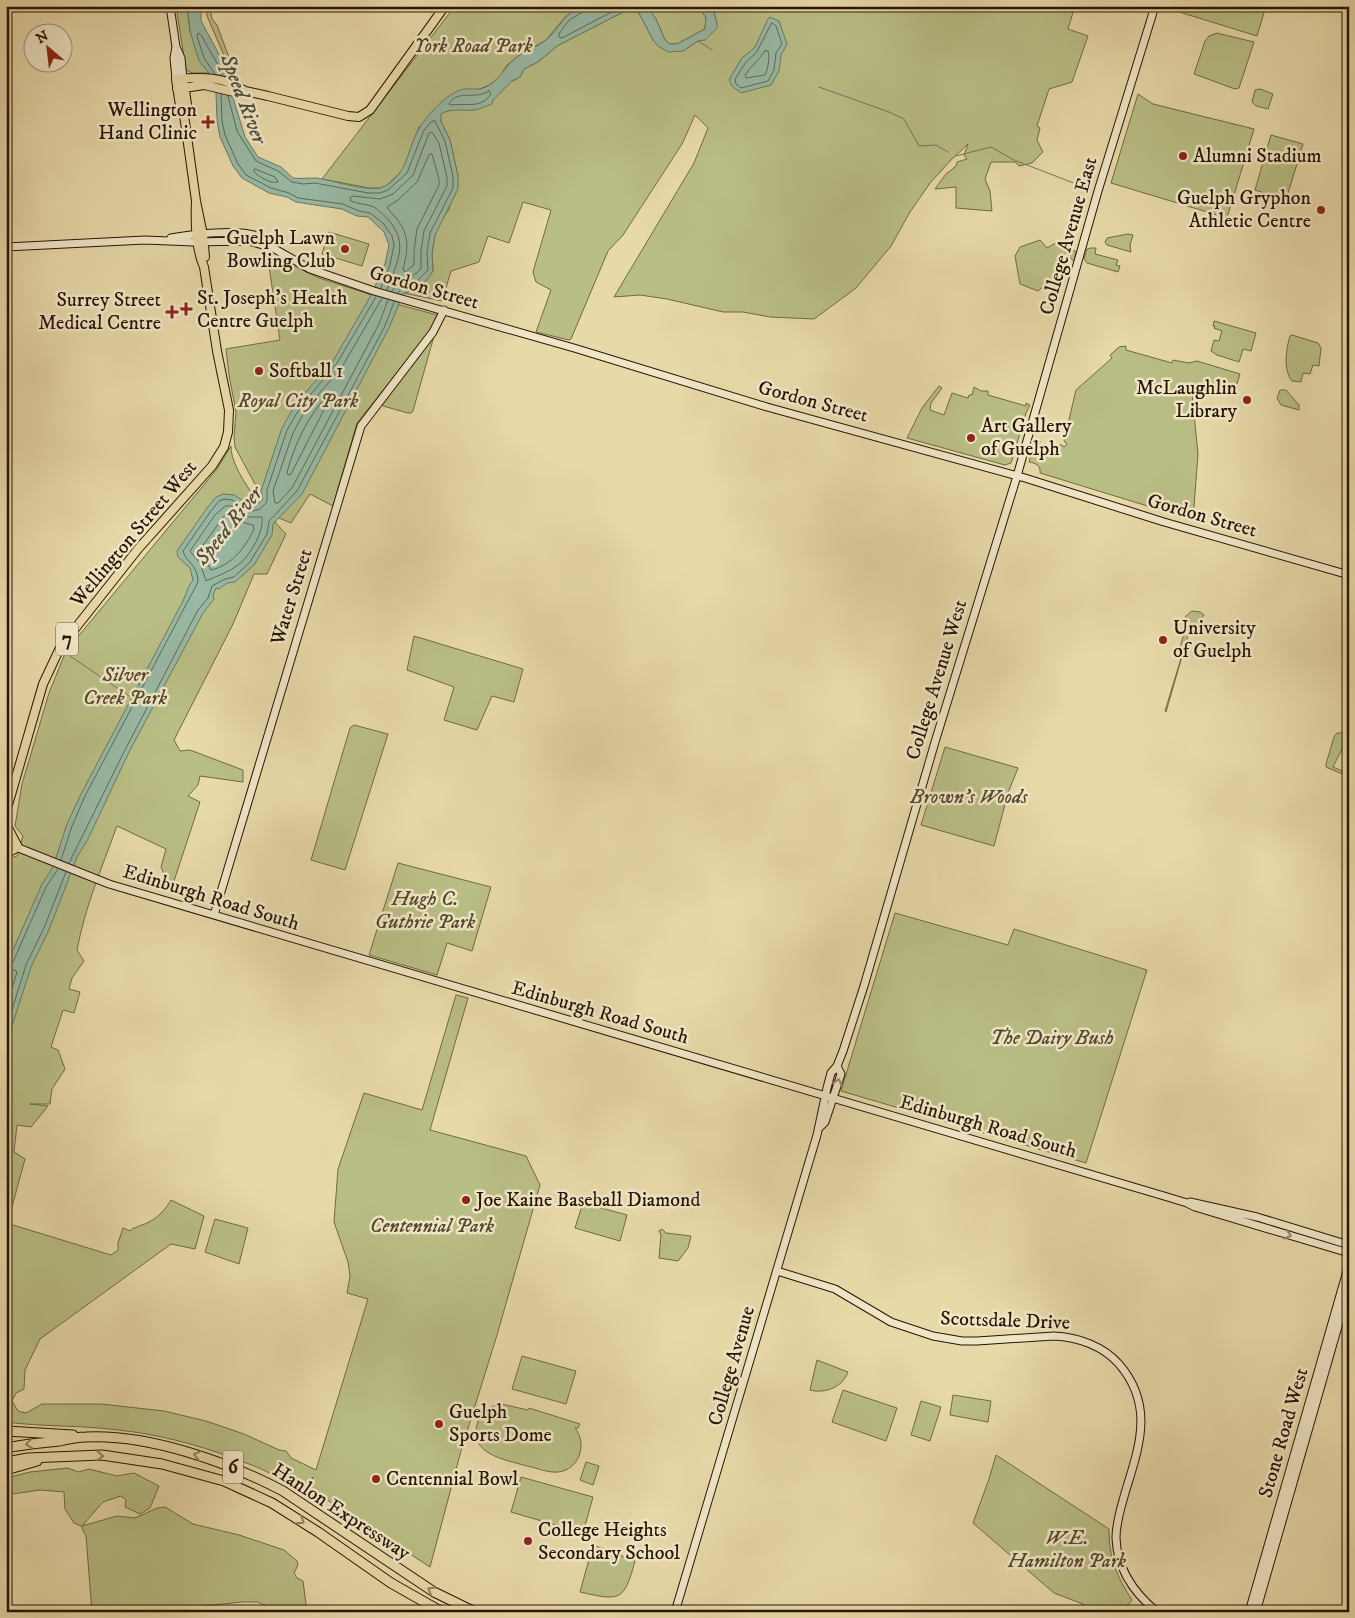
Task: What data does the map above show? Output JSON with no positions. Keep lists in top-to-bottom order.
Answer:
{
  "streets": {
    "highway": ["6", "Hanlon Expressway"],
    "main road": [
      "College Avenue East",
      "Gordon Street",
      "Wellington Street West",
      "Water Street",
      "7",
      "College Avenue West",
      "Edinburgh Road South",
      "Scottsdale Drive",
      "College Avenue",
      "Stone Road West"
    ]
  },
  "crossings": [
    ["College Avenue East", "Gordon Street"],
    ["College Avenue East", "College Avenue West"],
    ["Gordon Street", "Wellington Street West"],
    ["Gordon Street", "Water Street"],
    ["Gordon Street", "7"],
    ["Gordon Street", "College Avenue West"],
    ["Wellington Street West", "7"],
    ["Water Street", "Edinburgh Road South"],
    ["College Avenue West", "Edinburgh Road South"],
    ["College Avenue West", "College Avenue"],
    ["Scottsdale Drive", "College Avenue"]
  ],
  "water": ["Speed River"],
  "parks": [
    "York Road Park",
    "Royal City Park",
    "Silver Creek Park",
    "Brown's Woods",
    "Hugh C. Guthrie Park",
    "The Dairy Bush",
    "Centennial Park",
    "W.E. Hamilton Park"
  ],
  "places": {
    "health": ["Wellington Hand Clinic", "St. Joseph's Health Centre Guelph", "Surrey Street Medical Centre"],
    "other": [
      "Alumni Stadium",
      "Guelph Gryphon Athletic Centre",
      "Guelph Lawn Bowling Club",
      "Softball 1",
      "McLaughlin Library",
      "Art Gallery of Guelph",
      "University of Guelph",
      "Joe Kaine Baseball Diamond",
      "Guelph Sports Dome",
      "Centennial Bowl",
      "College Heights Secondary School"
    ]
  },
  "north": "top left"
}
